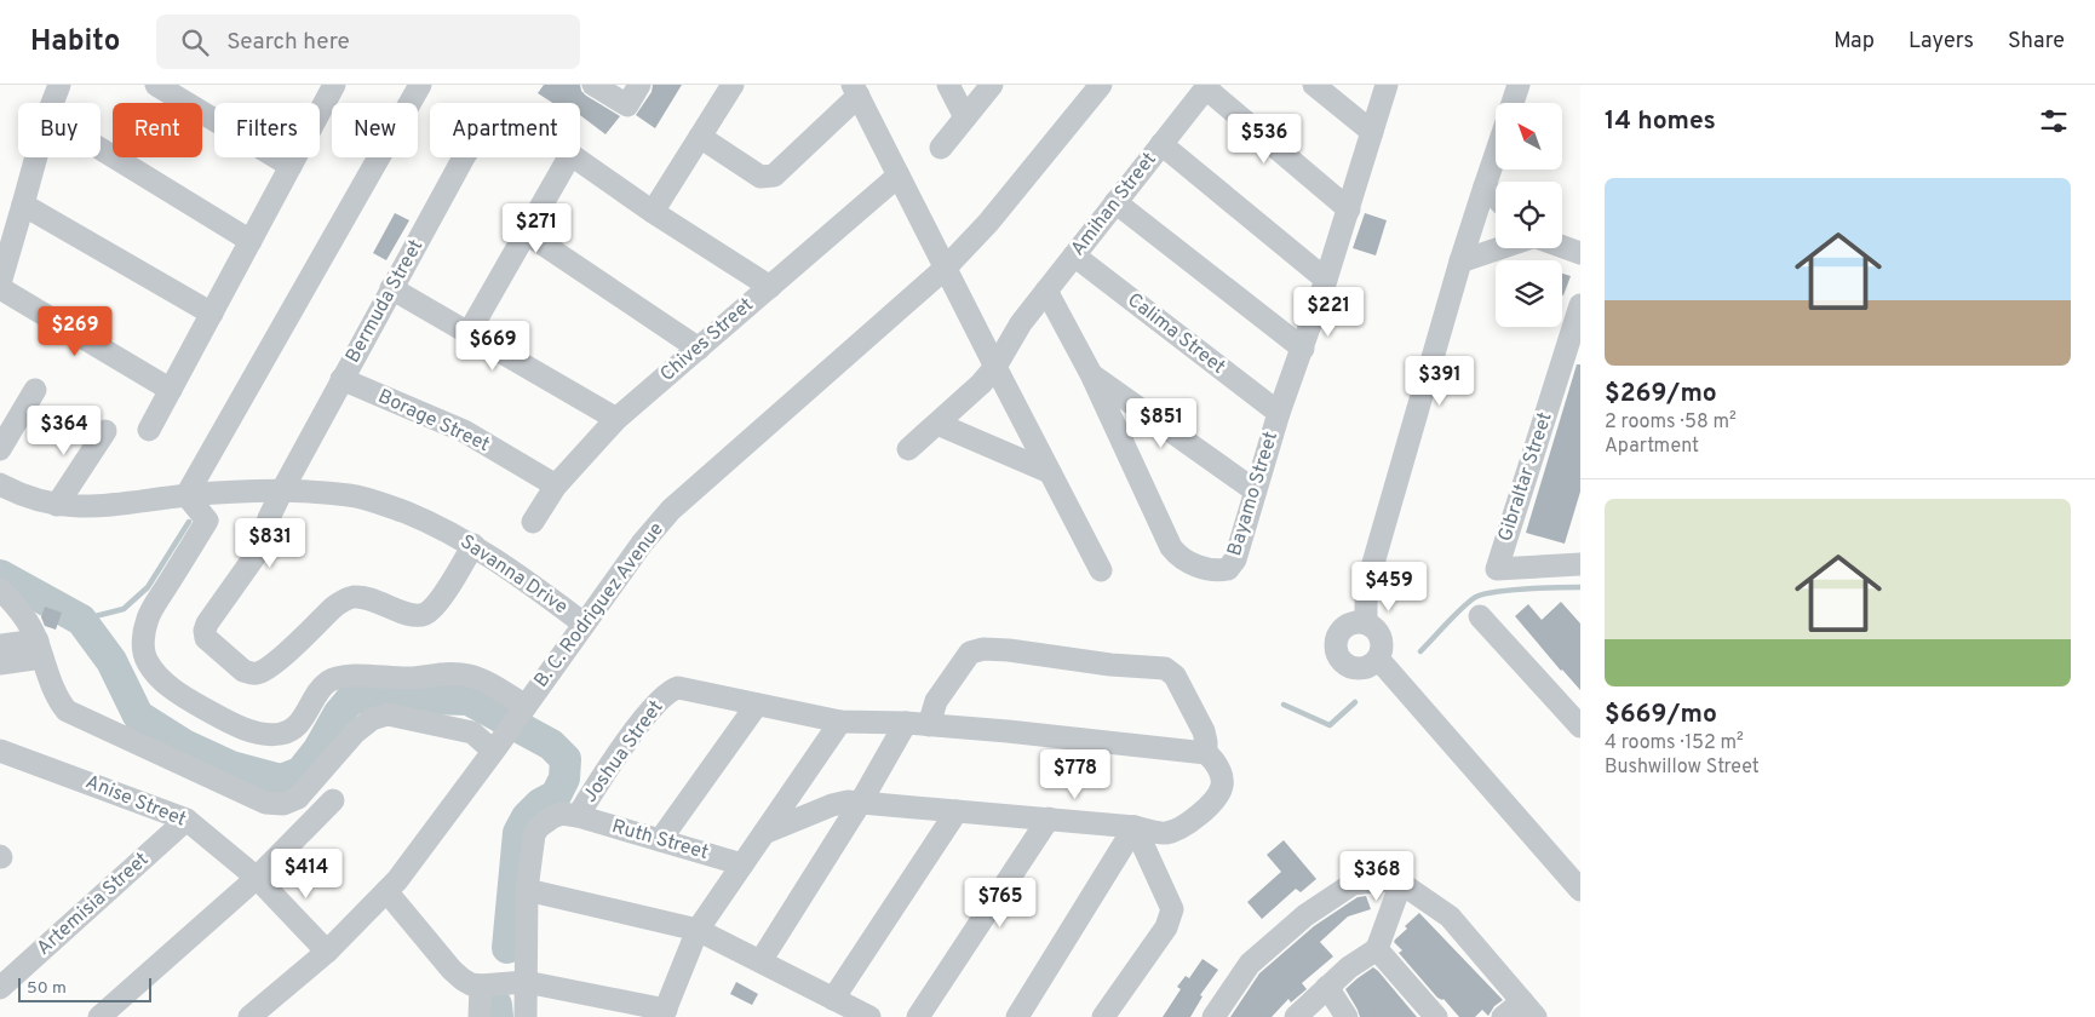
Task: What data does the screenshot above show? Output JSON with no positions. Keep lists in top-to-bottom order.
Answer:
{
  "streets": {
    "street": [
      "Amihan Street",
      "Bermuda Street",
      "Calima Street",
      "Chives Street",
      "Borage Street",
      "Gibraltar Street",
      "Bayamo Street",
      "Savanna Drive",
      "B. C. Rodriguez Avenue",
      "Joshua Street",
      "Anise Street",
      "Ruth Street",
      "Artemisia Street"
    ]
  },
  "crossings": [
    ["Amihan Street", "Calima Street"],
    ["Amihan Street", "Bayamo Street"],
    ["Bermuda Street", "Borage Street"],
    ["Bermuda Street", "Savanna Drive"],
    ["Calima Street", "Bayamo Street"],
    ["Chives Street", "Borage Street"],
    ["Savanna Drive", "B. C. Rodriguez Avenue"],
    ["B. C. Rodriguez Avenue", "Anise Street"],
    ["Joshua Street", "Ruth Street"],
    ["Anise Street", "Artemisia Street"]
  ],
  "scale_bar": "50 m",
  "north": "top left",
  "page": {
    "header": "Habito",
    "search": "Search here",
    "nav": ["Map", "Layers", "Share"],
    "heading": "14 homes",
    "chip": [
      "Buy",
      "Rent",
      "Filters",
      "New",
      "Apartment"
    ],
    "price": [
      "$536",
      "$271",
      "$221",
      "$269",
      "$669",
      "$391",
      "$851",
      "$364",
      "$831",
      "$459",
      "$778",
      "$414",
      "$368",
      "$765"
    ],
    "list": [
      {
        "name": "$269/mo",
        "note": "2 rooms · 58 m² · Apartment"
      },
      {
        "name": "$669/mo",
        "note": "4 rooms · 152 m² · Bushwillow Street"
      }
    ],
    "scale": "50 m"
  }
}
